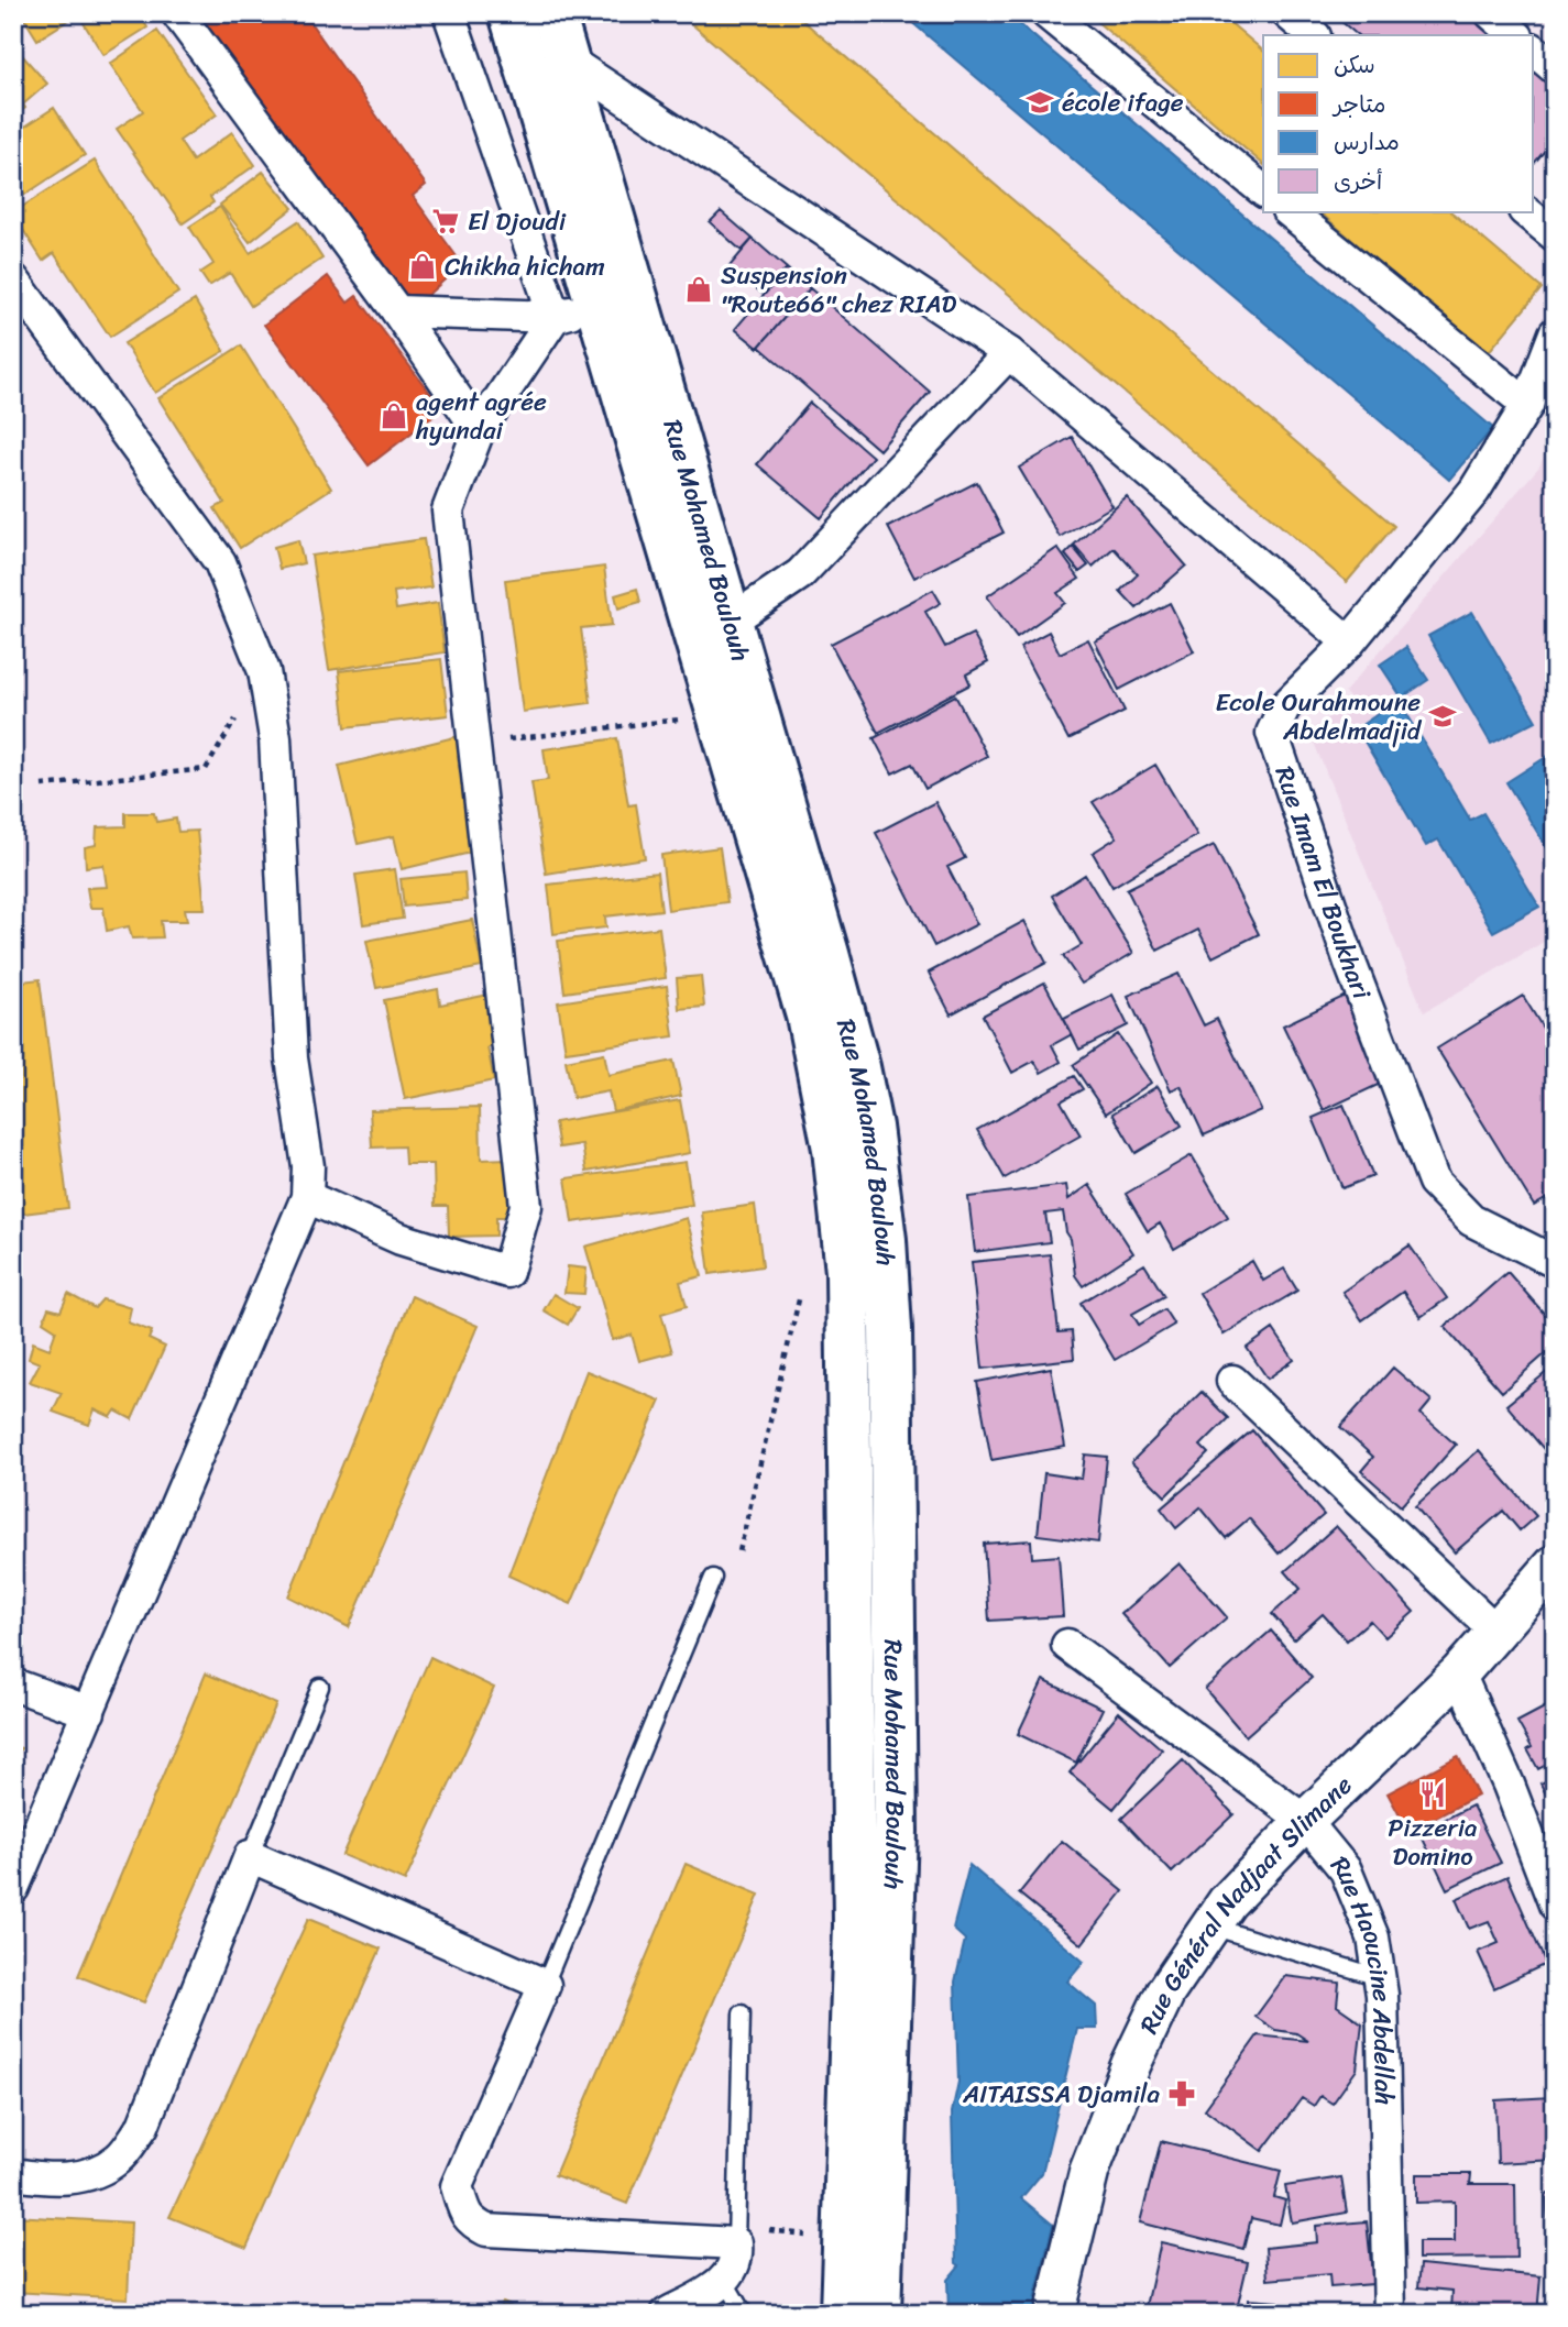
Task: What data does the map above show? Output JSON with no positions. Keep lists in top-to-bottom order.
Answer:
{
  "streets": {
    "main road": ["Rue Mohamed Boulouh"],
    "street": ["Rue Imam El Boukhari", "Rue Général Nadjaat Slimane", "Rue Haoucine Abdellah"]
  },
  "crossings": [
    ["Rue Général Nadjaat Slimane", "Rue Haoucine Abdellah"]
  ],
  "places": {
    "school or university": ["école ifage", "Ecole Ourahmoune Abdelmadjid"],
    "supermarket": ["El Djoudi"],
    "shop": ["Chikha hicham", "Suspension \"Route66\" chez RIAD", "agent agrée hyundai"],
    "restaurant": ["Pizzeria Domino"],
    "pharmacy": ["AITAISSA Djamila"]
  },
  "legend": [
    "سكن",
    "متاجر",
    "مدارس",
    "أخرى"
  ]
}
